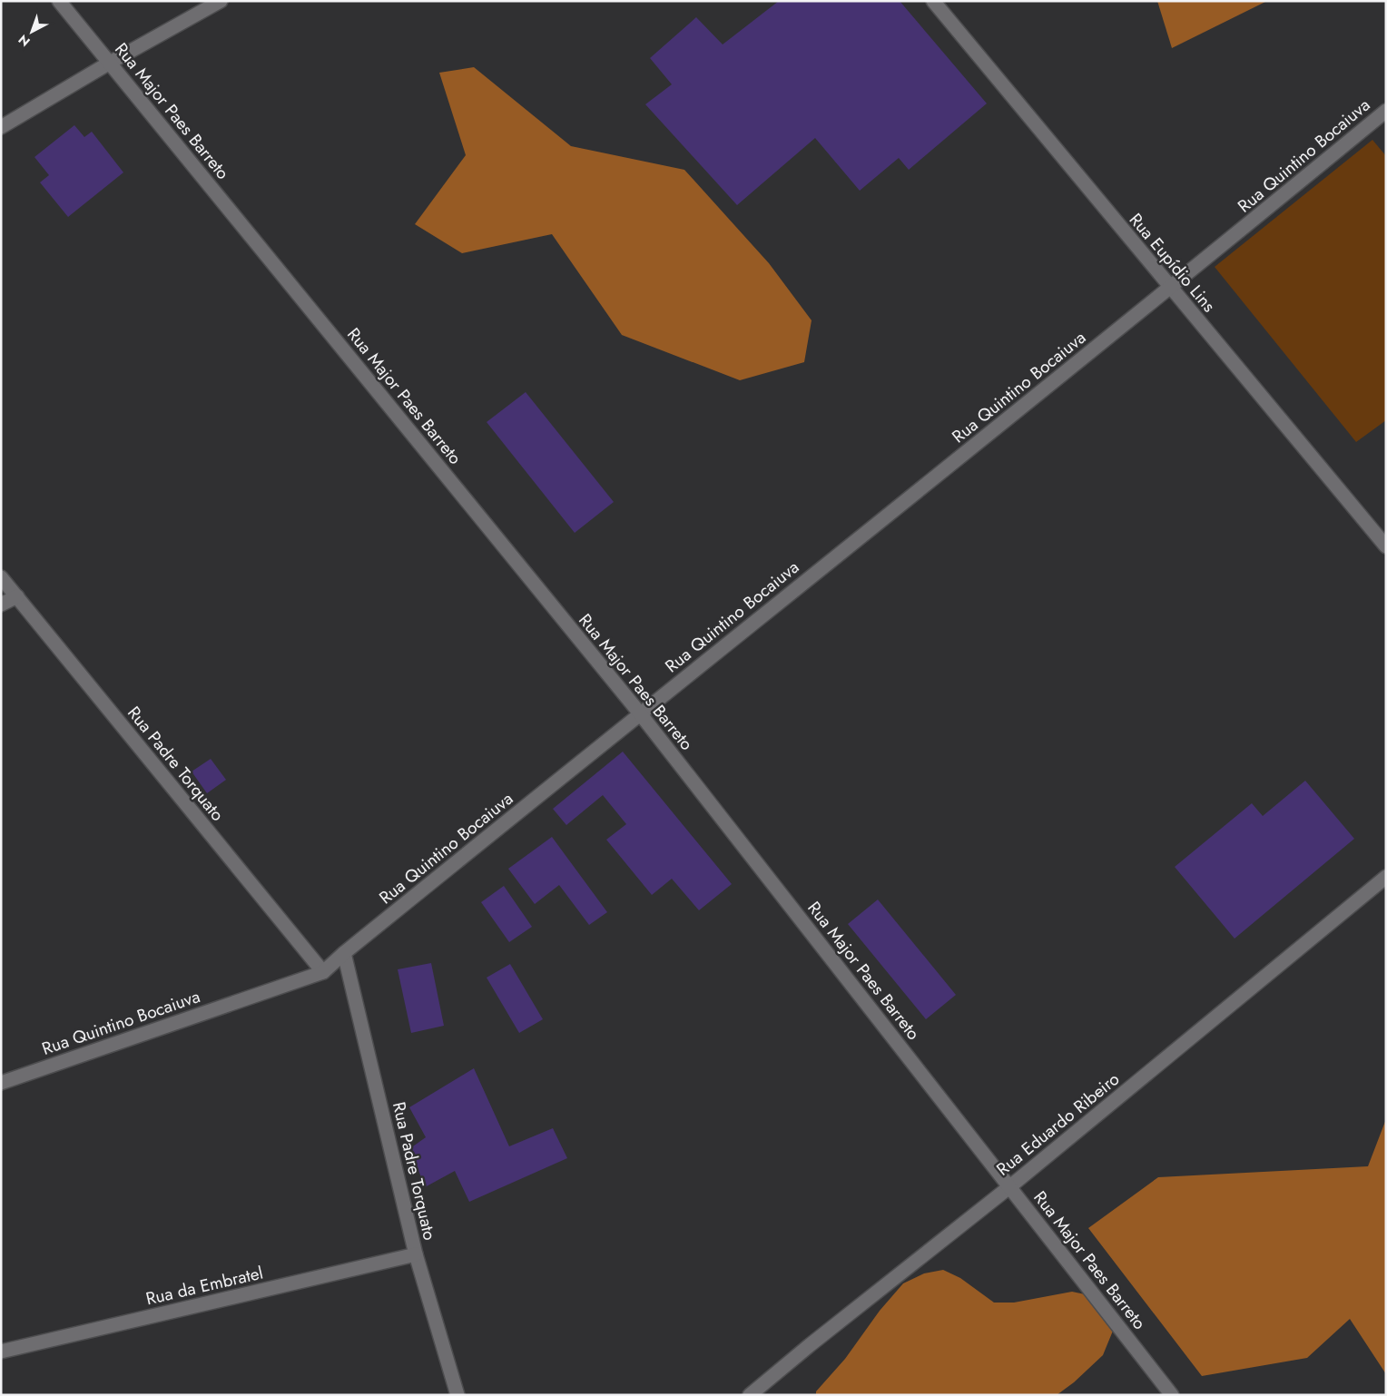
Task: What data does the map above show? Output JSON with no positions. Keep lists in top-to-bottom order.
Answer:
{
  "streets": {
    "street": [
      "Rua Major Paes Barreto",
      "Rua Quintino Bocaiuva",
      "Rua Eupídio Lins",
      "Rua Padre Torquato",
      "Rua Eduardo Ribeiro",
      "Rua da Embratel"
    ]
  },
  "crossings": [
    ["Rua Major Paes Barreto", "Rua Quintino Bocaiuva"],
    ["Rua Major Paes Barreto", "Rua Eduardo Ribeiro"],
    ["Rua Quintino Bocaiuva", "Rua Eupídio Lins"],
    ["Rua Quintino Bocaiuva", "Rua Padre Torquato"],
    ["Rua Padre Torquato", "Rua da Embratel"]
  ],
  "north": "bottom left"
}
